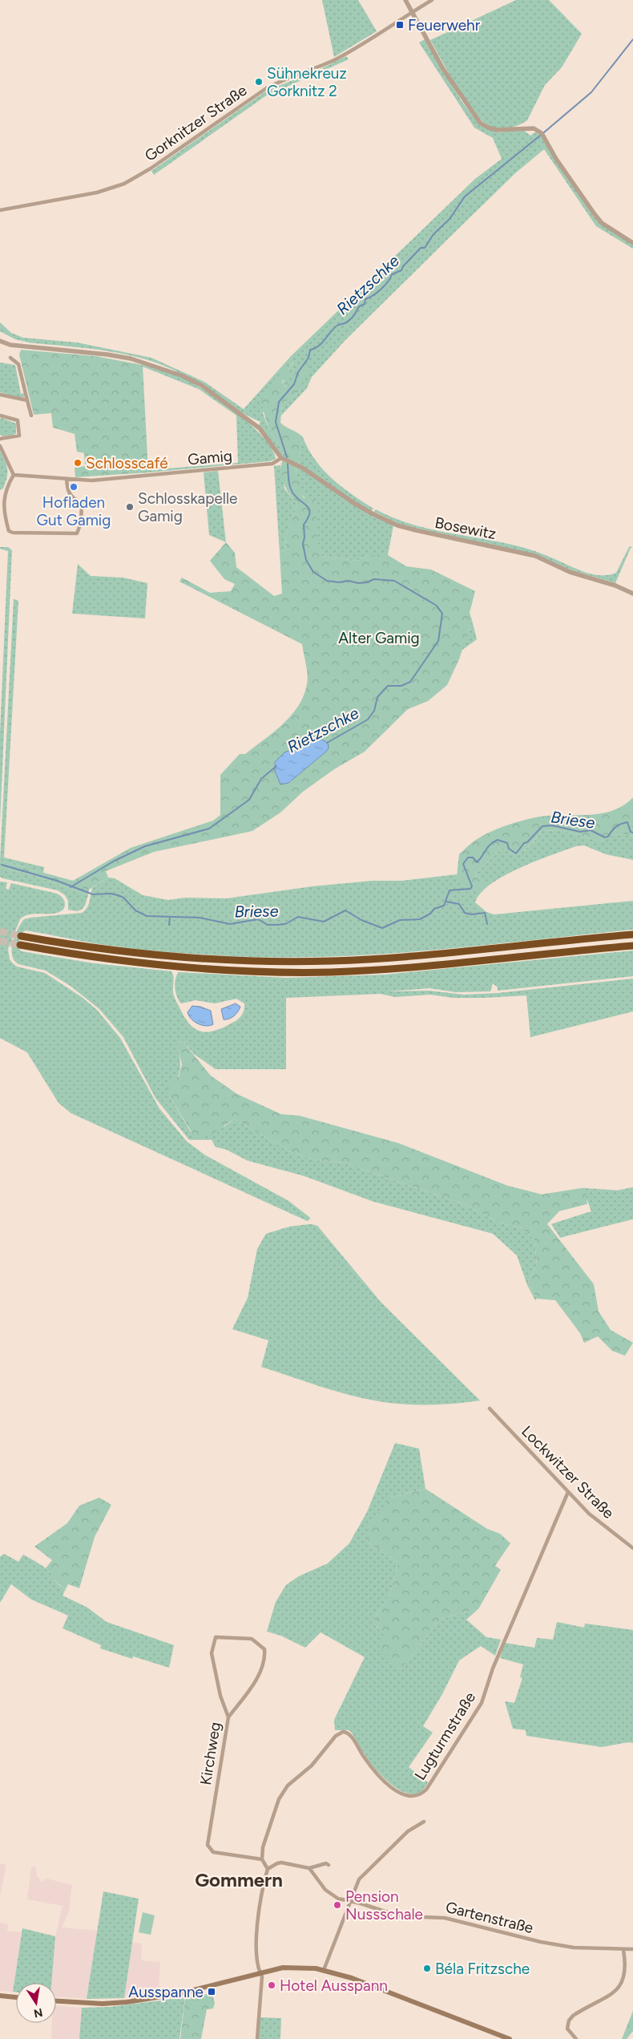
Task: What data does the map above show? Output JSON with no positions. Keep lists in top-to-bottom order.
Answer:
{
  "streets": {
    "street": [
      "Gorknitzer Straße",
      "Gamig",
      "Bosewitz",
      "Lockwitzer Straße",
      "Lugturmstraße",
      "Kirchweg",
      "Gartenstraße"
    ]
  },
  "crossings": [
    ["Gamig", "Bosewitz"],
    ["Lockwitzer Straße", "Lugturmstraße"],
    ["Lugturmstraße", "Kirchweg"]
  ],
  "districts": ["Gommern"],
  "water": ["Rietzschke", "Briese"],
  "parks": ["Alter Gamig"],
  "places": {
    "transit": ["Feuerwehr", "Ausspanne"],
    "other": [
      "Sühnekreuz Gorknitz 2",
      "Schlosscafé",
      "Hofladen Gut Gamig",
      "Schlosskapelle Gamig",
      "Pension Nussschale",
      "Béla Fritzsche",
      "Hotel Ausspann"
    ]
  },
  "north": "bottom"
}
